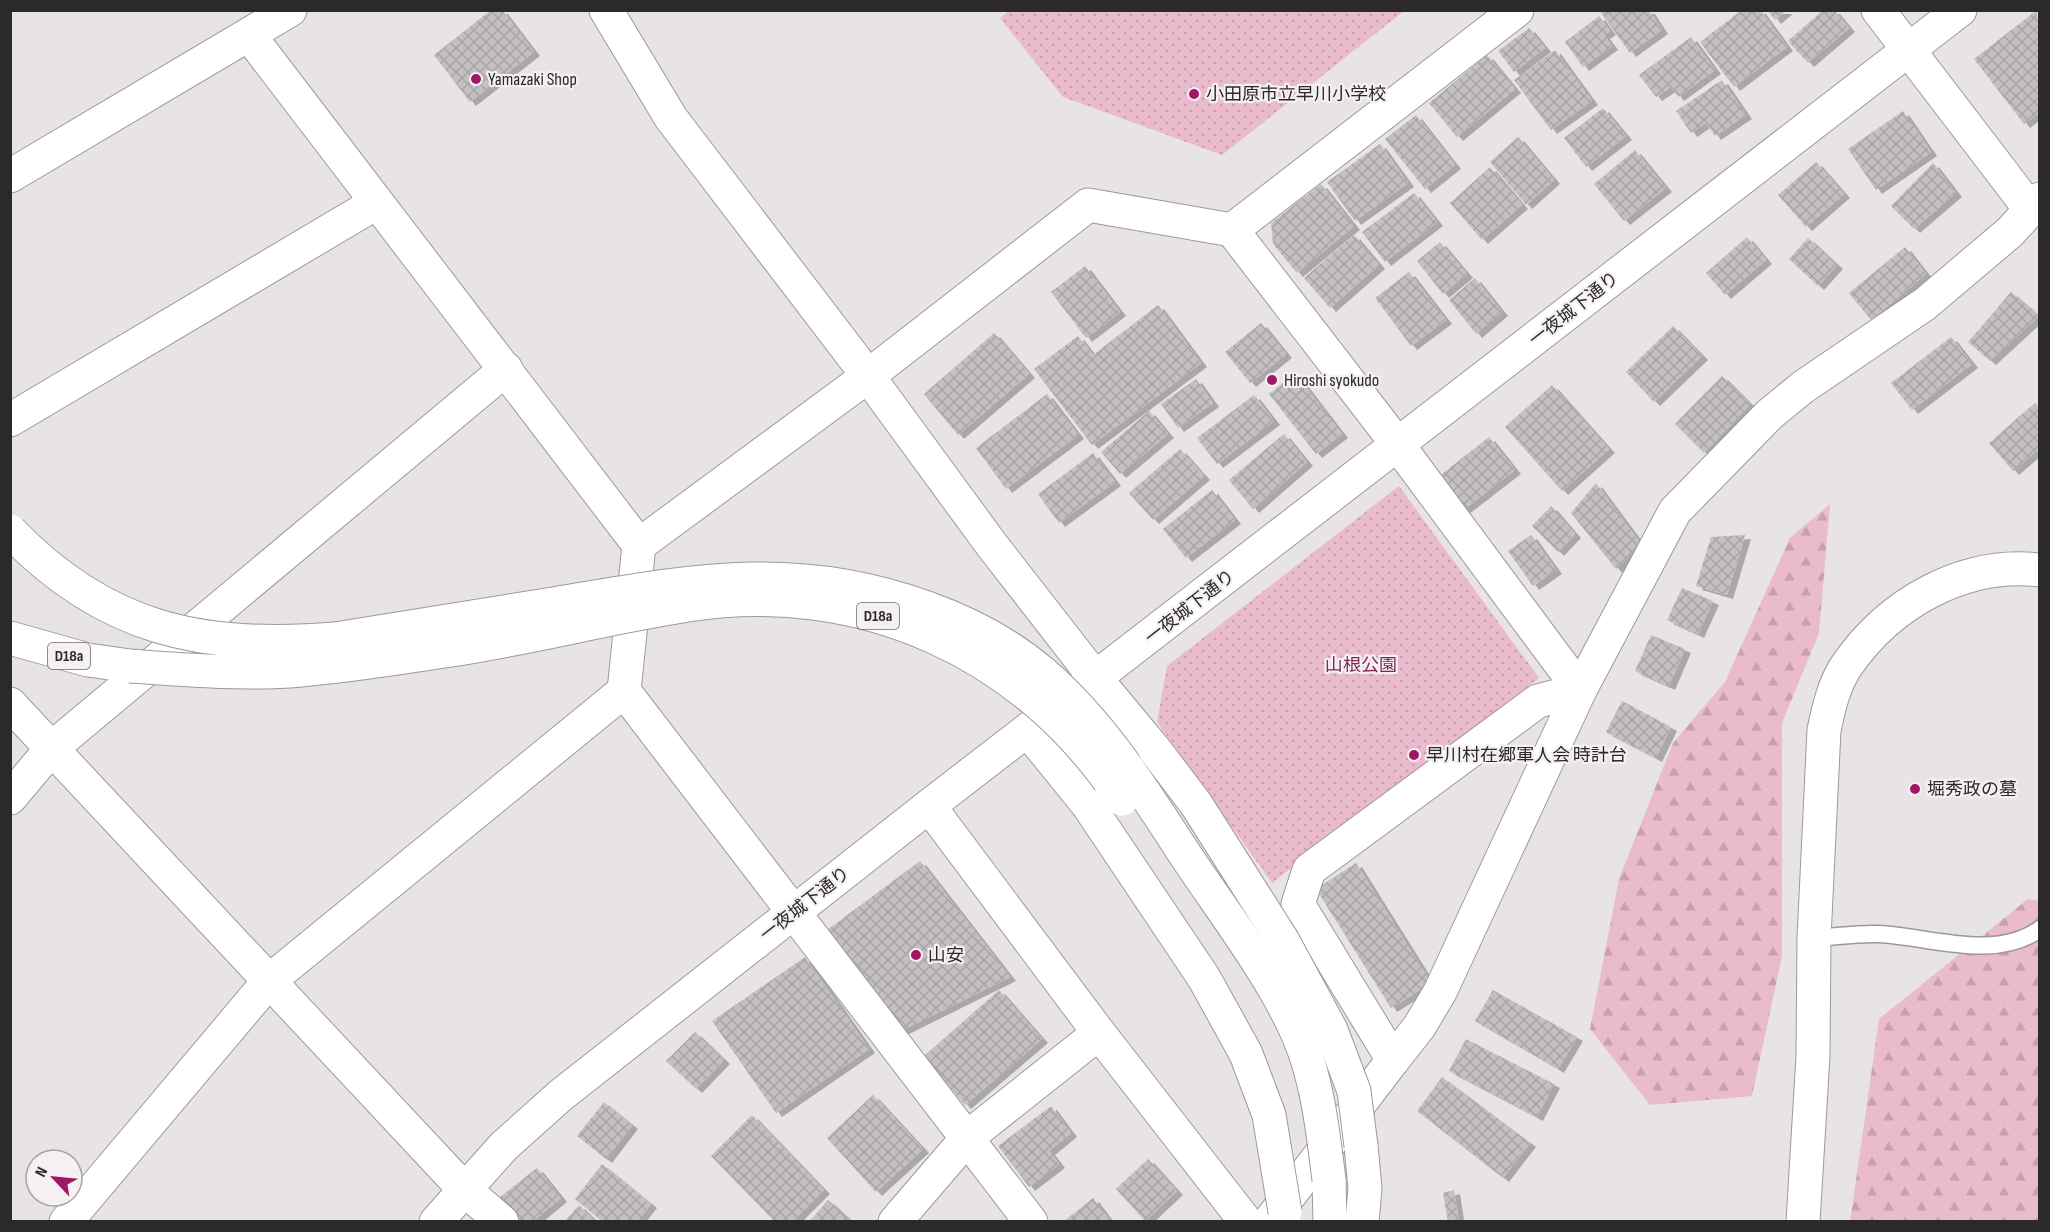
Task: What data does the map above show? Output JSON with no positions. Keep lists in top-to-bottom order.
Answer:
{
  "streets": {
    "main road": ["一夜城下通り", "D18a"]
  },
  "parks": ["山根公園"],
  "places": [
    "Yamazaki Shop",
    "小田原市立早川小学校",
    "Hiroshi syokudo",
    "早川村在郷軍人会 時計台",
    "堀秀政の墓",
    "山安"
  ],
  "north": "top left"
}
